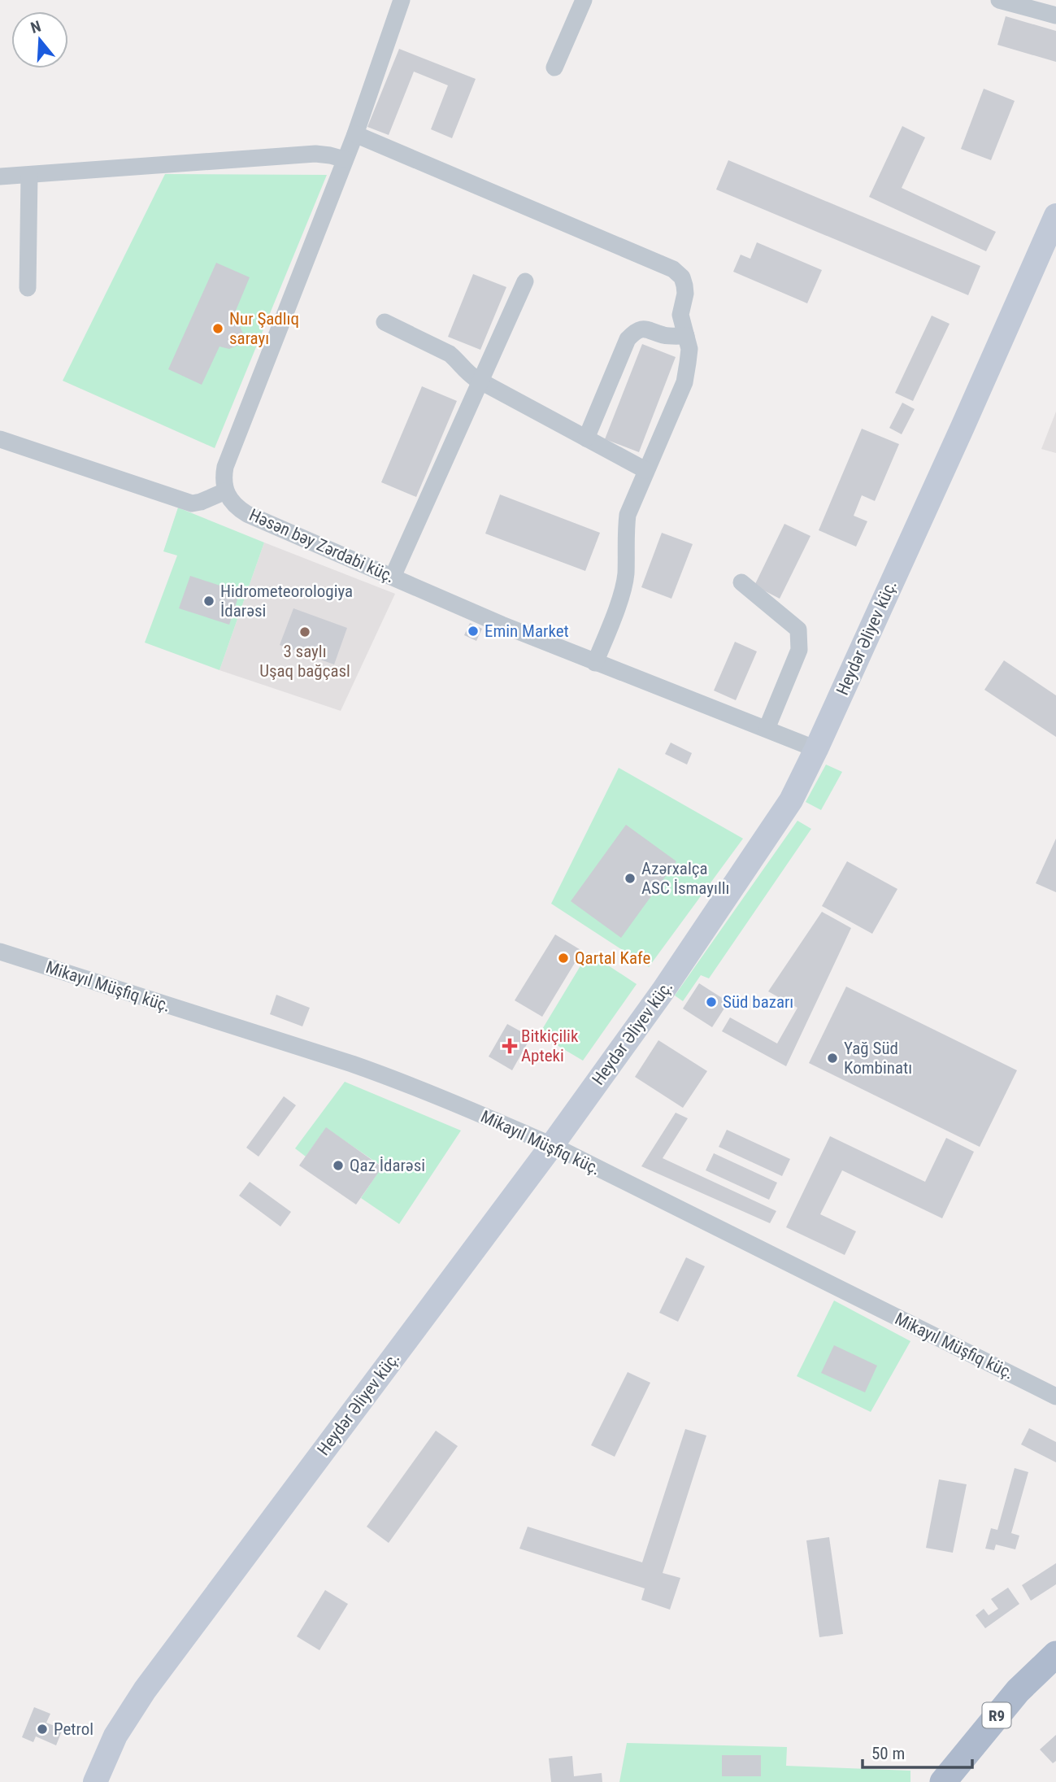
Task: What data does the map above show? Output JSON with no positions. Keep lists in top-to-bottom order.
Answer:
{
  "streets": {
    "main road": ["Heydər Əliyev küç.", "R9"],
    "street": ["Həsən bəy Zərdabi küç.", "Mikayıl Müşfiq küç."]
  },
  "crossings": [
    ["Həsən bəy Zərdabi küç.", "Heydər Əliyev küç."],
    ["Heydər Əliyev küç.", "Mikayıl Müşfiq küç."]
  ],
  "places": {
    "other": [
      "Nur Şadlıq sarayı",
      "Hidrometeorologiya İdarəsi",
      "Emin Market",
      "3 saylı Uşaq bağçasl",
      "Azərxalça ASC İsmayıllı",
      "Qartal Kafe",
      "Süd bazarı",
      "Yağ Süd Kombinatı",
      "Qaz İdarəsi",
      "Petrol"
    ],
    "health": ["Bitkiçilik Apteki"]
  },
  "scale_bar": "50 m",
  "north": "top"
}
